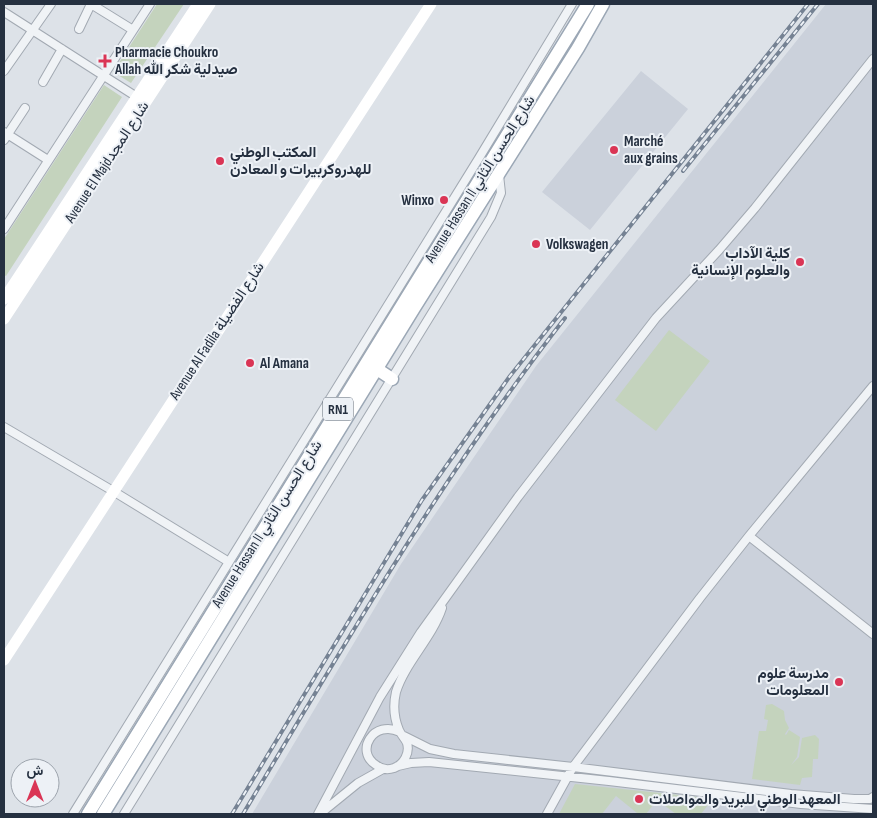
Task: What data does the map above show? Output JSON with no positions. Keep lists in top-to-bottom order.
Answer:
{
  "streets": {
    "main road": ["Avenue Hassan II شارع الحسن الثاني", "RN1"],
    "street": ["Avenue El Majdشارع المجد", "Avenue Al Fadila شارع الفضيلة"]
  },
  "places": {
    "health": ["Pharmacie Choukro Allah صيدلية شكر الله"],
    "other": [
      "Marché aux grains",
      "المكتب الوطني للهدروكربيرات و المعادن",
      "Winxo",
      "Volkswagen",
      "كلية الآداب والعلوم الإنسانية",
      "Al Amana",
      "مدرسة علوم المعلومات",
      "المعهد الوطني للبريد والمواصلات"
    ]
  },
  "north": "top"
}
